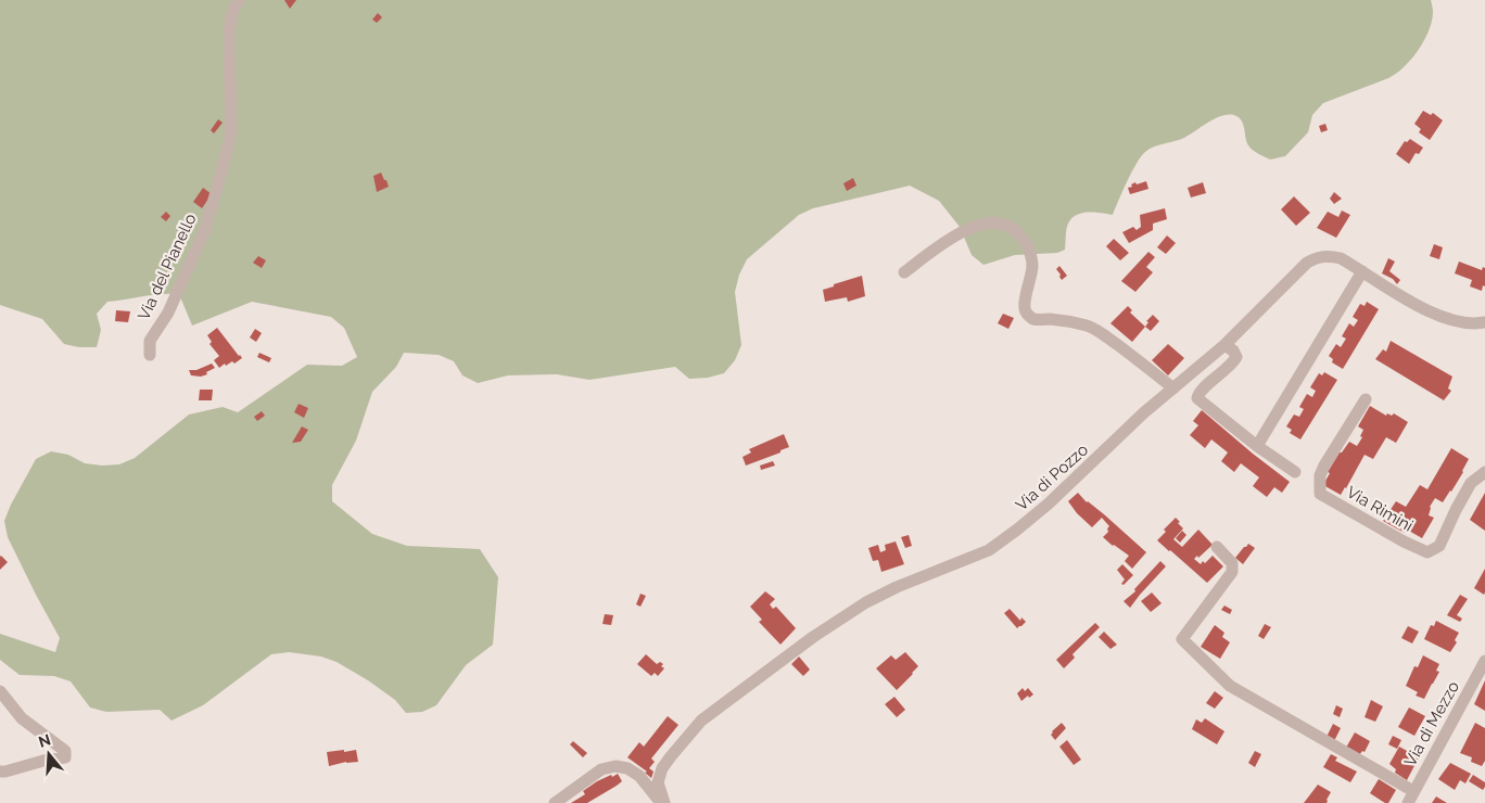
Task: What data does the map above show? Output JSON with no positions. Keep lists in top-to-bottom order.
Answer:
{
  "streets": {
    "street": [
      "Via del Pianello",
      "Via di Pozzo",
      "Via Rimini",
      "Via di Mezzo"
    ]
  },
  "north": "top"
}
